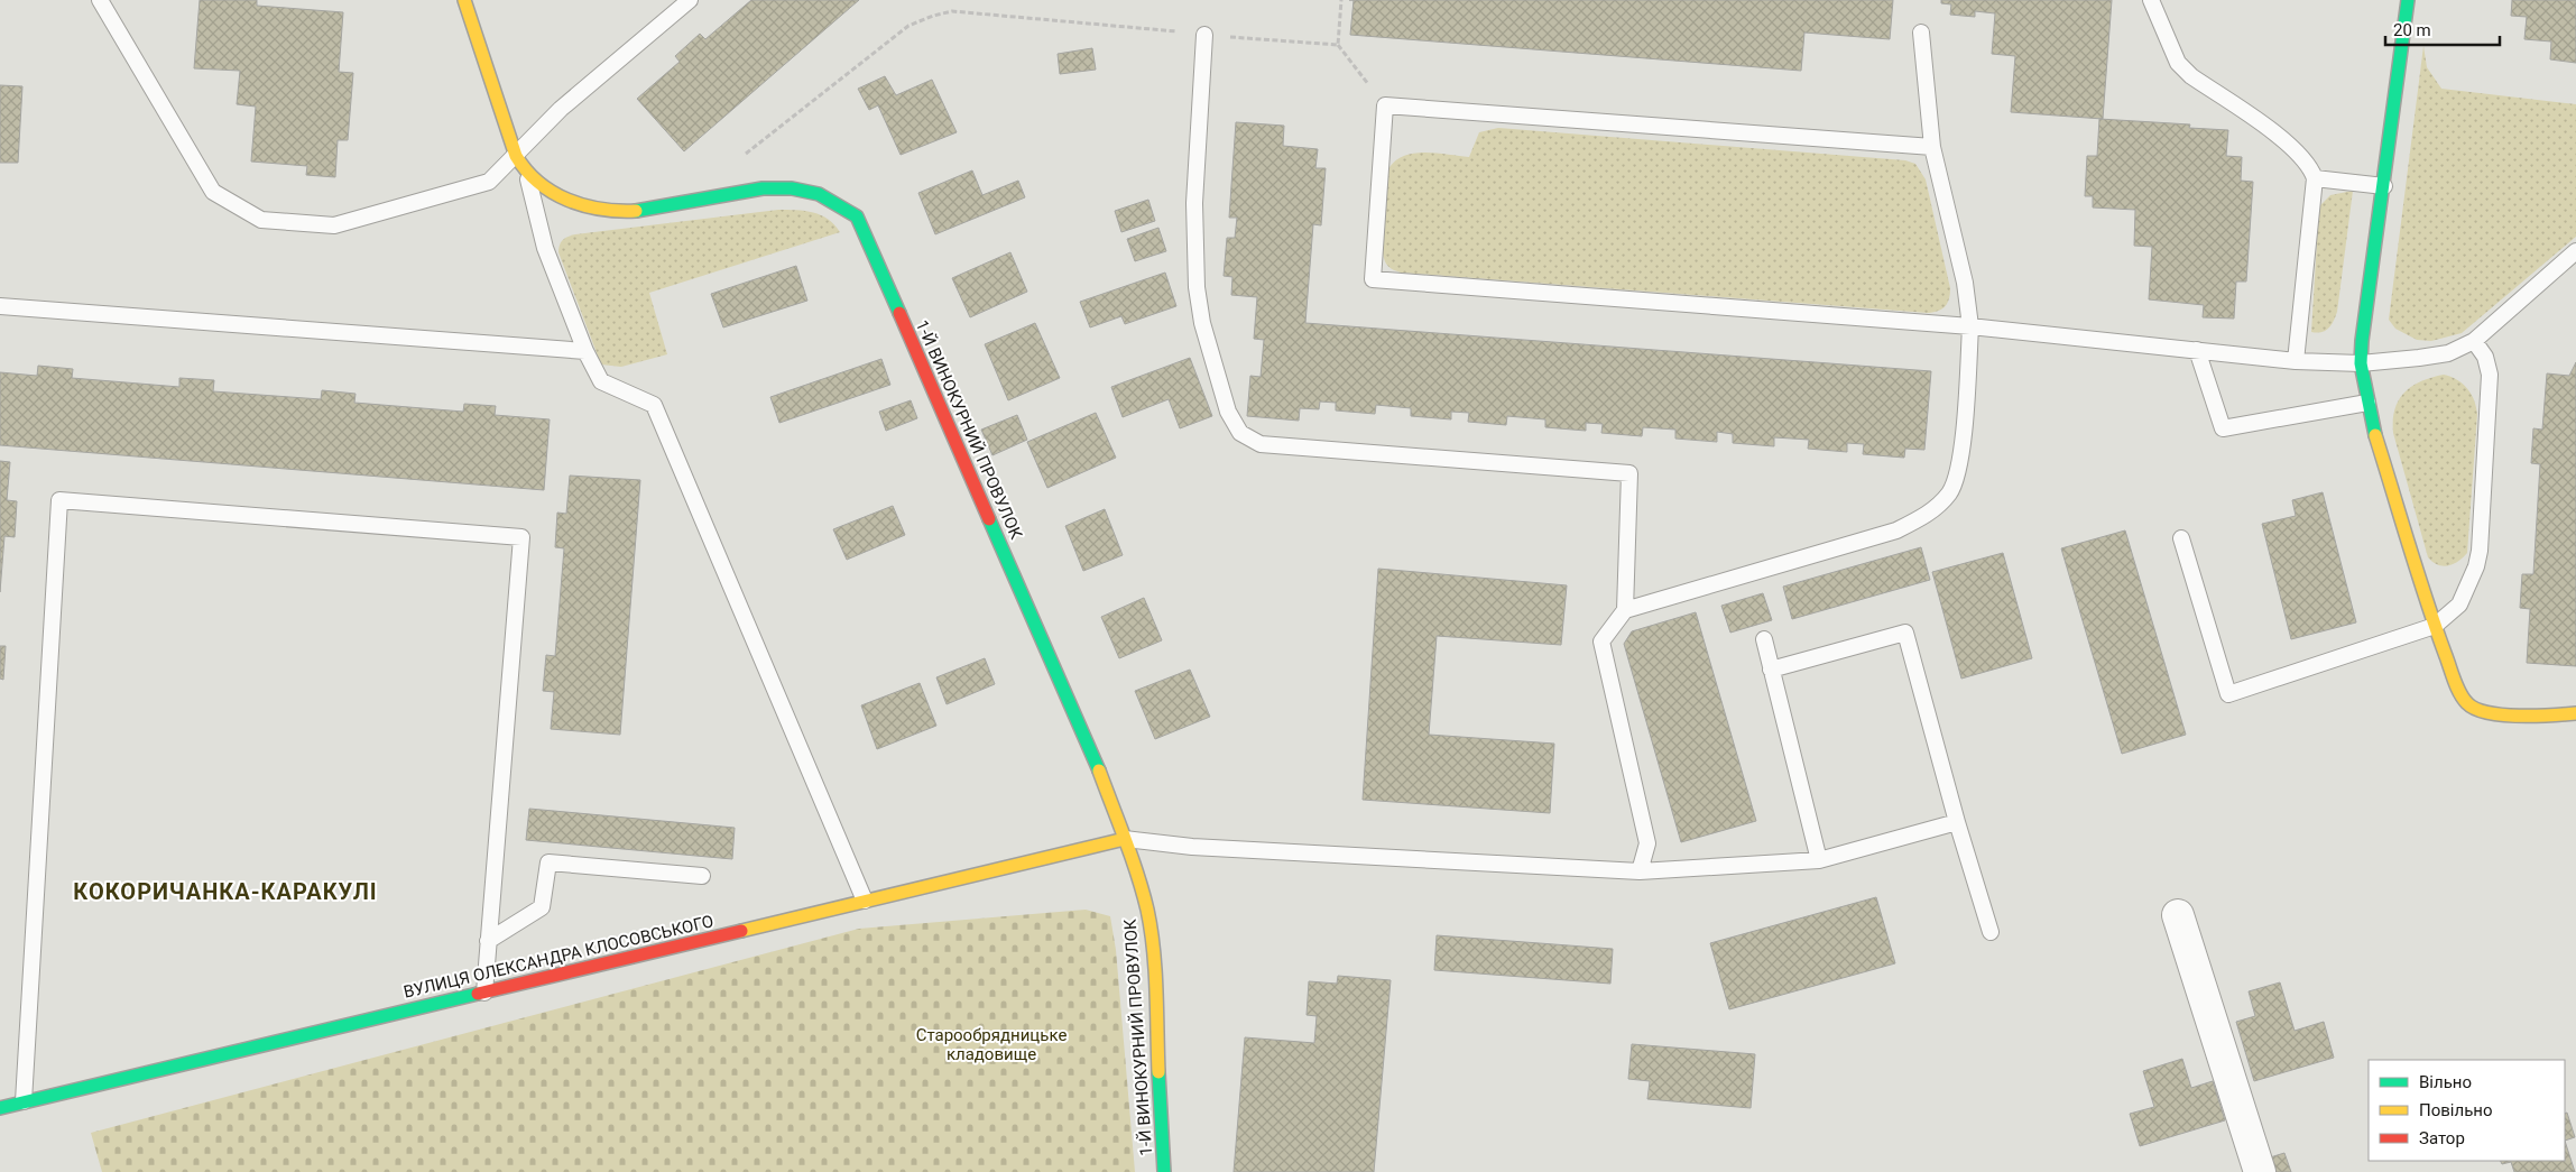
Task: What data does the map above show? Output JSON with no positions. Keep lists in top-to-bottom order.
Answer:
{
  "streets": {
    "street": ["1-Й ВИНОКУРНИЙ ПРОВУЛОК", "ВУЛИЦЯ ОЛЕКСАНДРА КЛОСОВСЬКОГО"]
  },
  "crossings": [
    ["1-Й ВИНОКУРНИЙ ПРОВУЛОК", "ВУЛИЦЯ ОЛЕКСАНДРА КЛОСОВСЬКОГО"]
  ],
  "districts": ["КОКОРИЧАНКА-КАРАКУЛІ"],
  "parks": ["Старообрядницьке кладовище"],
  "legend": ["Вільно", "Повільно", "Затор"],
  "scale_bar": "20 m"
}
